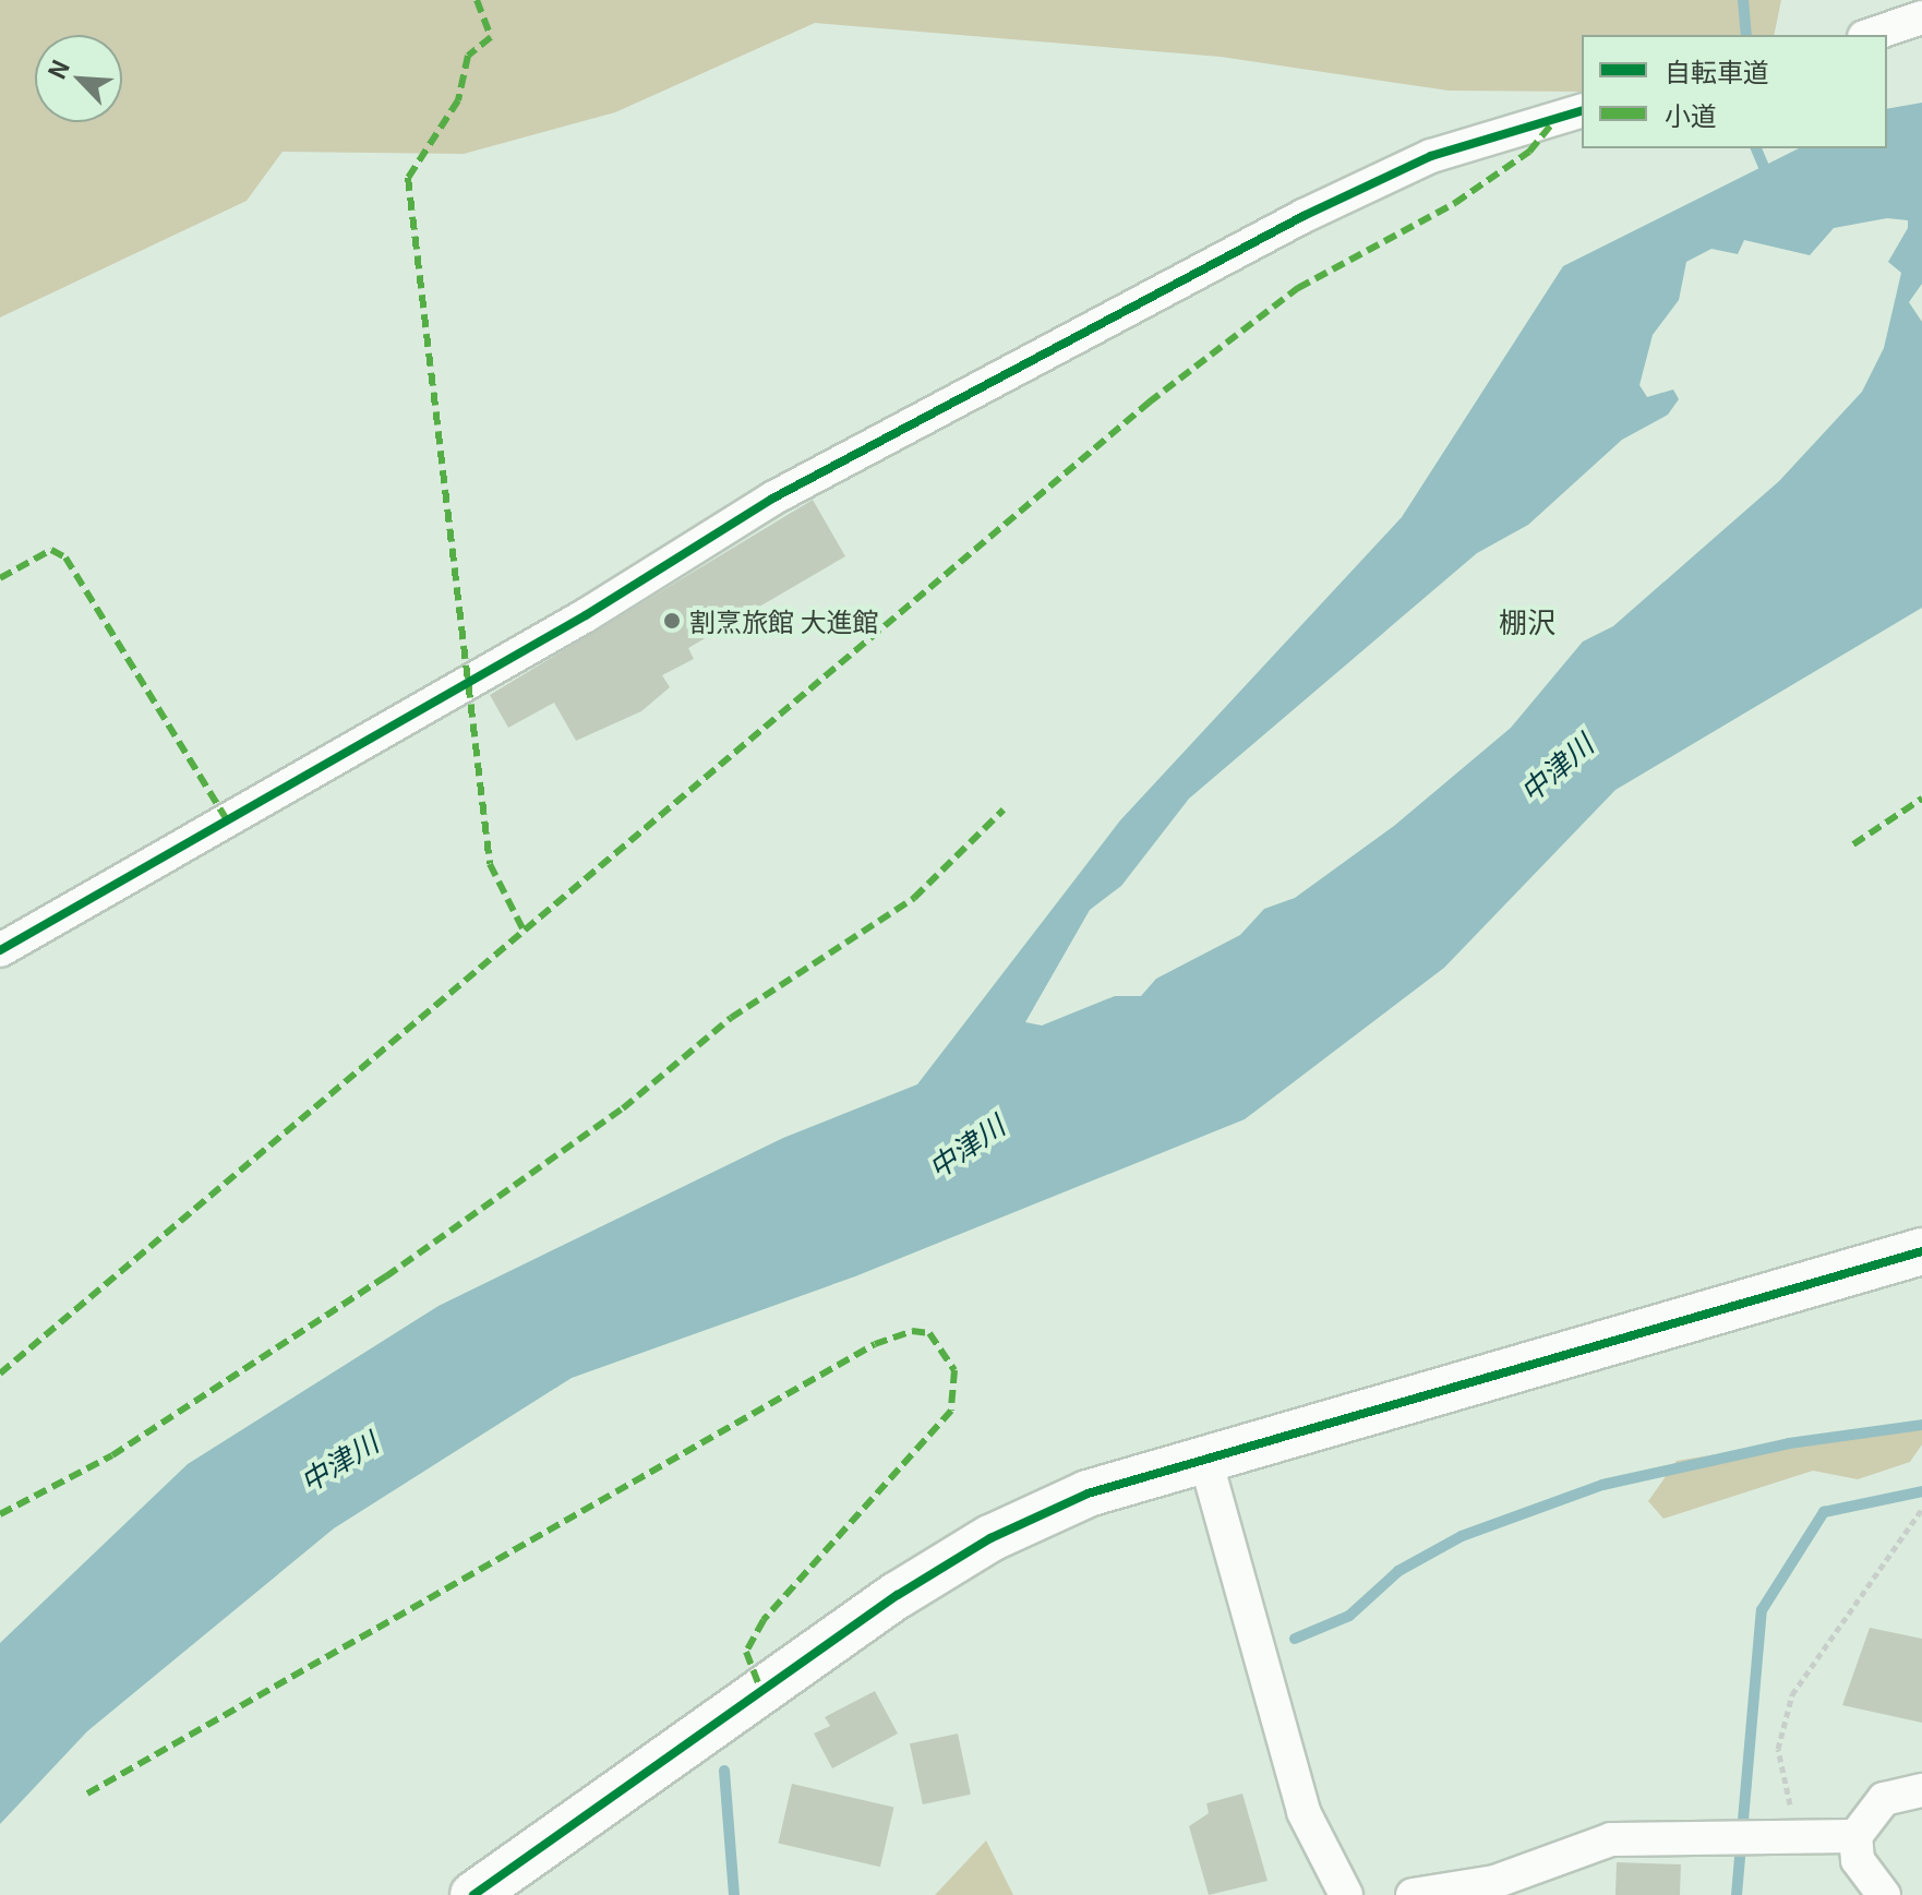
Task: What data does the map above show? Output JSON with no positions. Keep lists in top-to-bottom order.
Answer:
{
  "districts": ["棚沢"],
  "water": ["中津川"],
  "places": ["割烹旅館 大進館"],
  "legend": ["自転車道", "小道"],
  "north": "top left"
}
